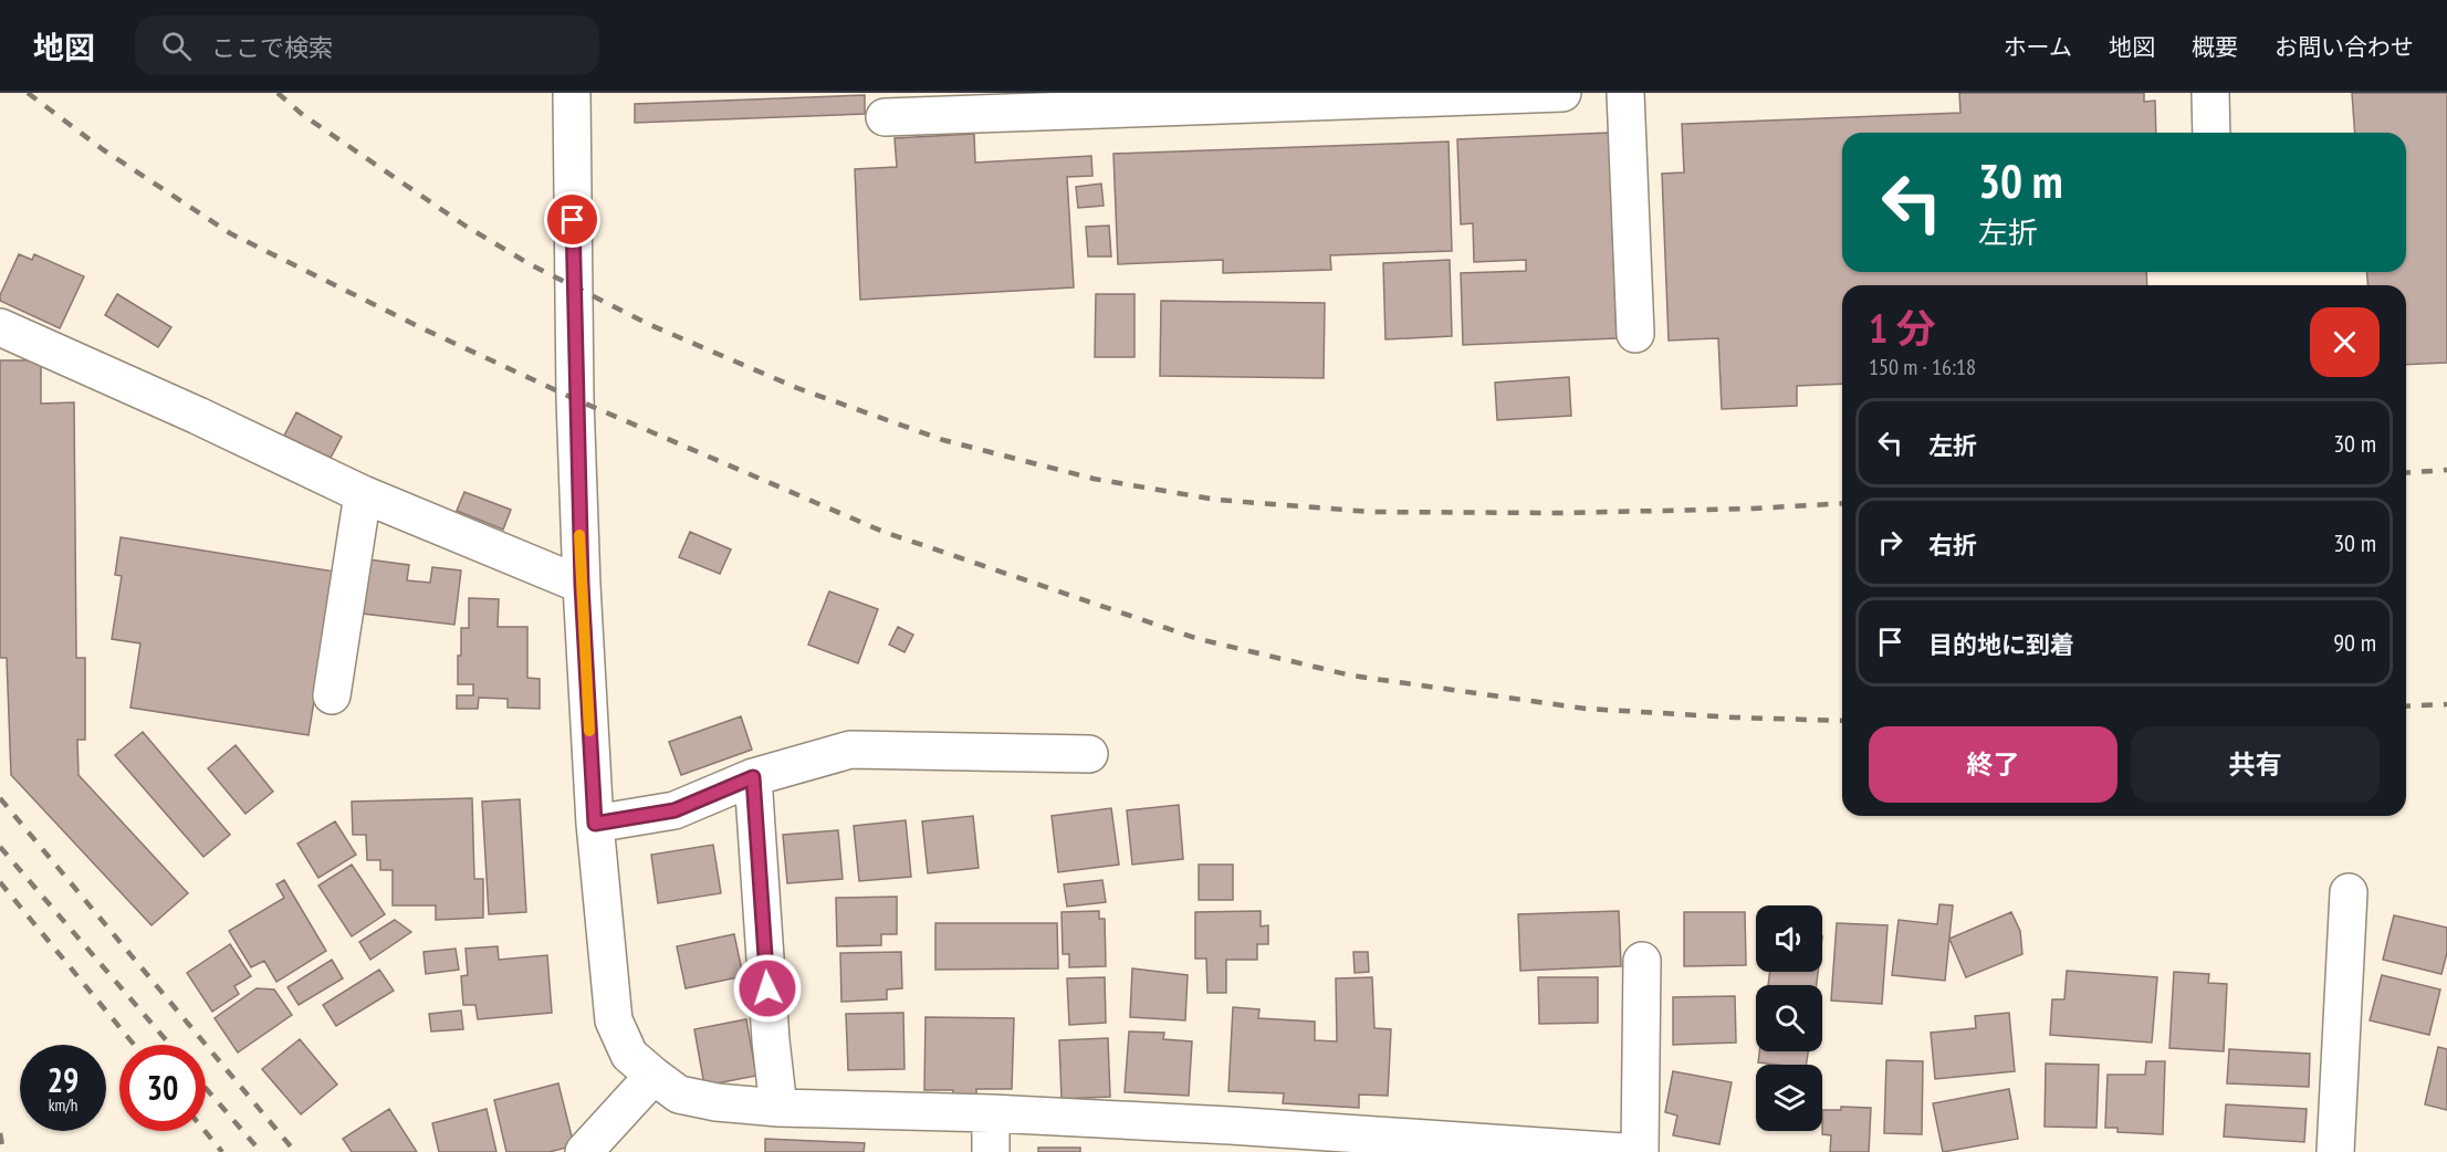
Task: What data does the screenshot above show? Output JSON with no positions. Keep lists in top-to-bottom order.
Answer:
{
  "page": {
    "header": "地図",
    "search": "ここで検索",
    "nav": [
      "ホーム",
      "地図",
      "概要",
      "お問い合わせ"
    ],
    "turn": ["30 m", "左折"],
    "heading": ["1 分", "150 m · 16:18"],
    "list": [
      {
        "name": "左折",
        "value": "30 m"
      },
      {
        "name": "右折",
        "value": "30 m"
      },
      {
        "name": "目的地に到着",
        "value": "90 m"
      }
    ],
    "buttons": ["終了", "共有"],
    "speed": "29 km/h",
    "limit": "30"
  }
}
